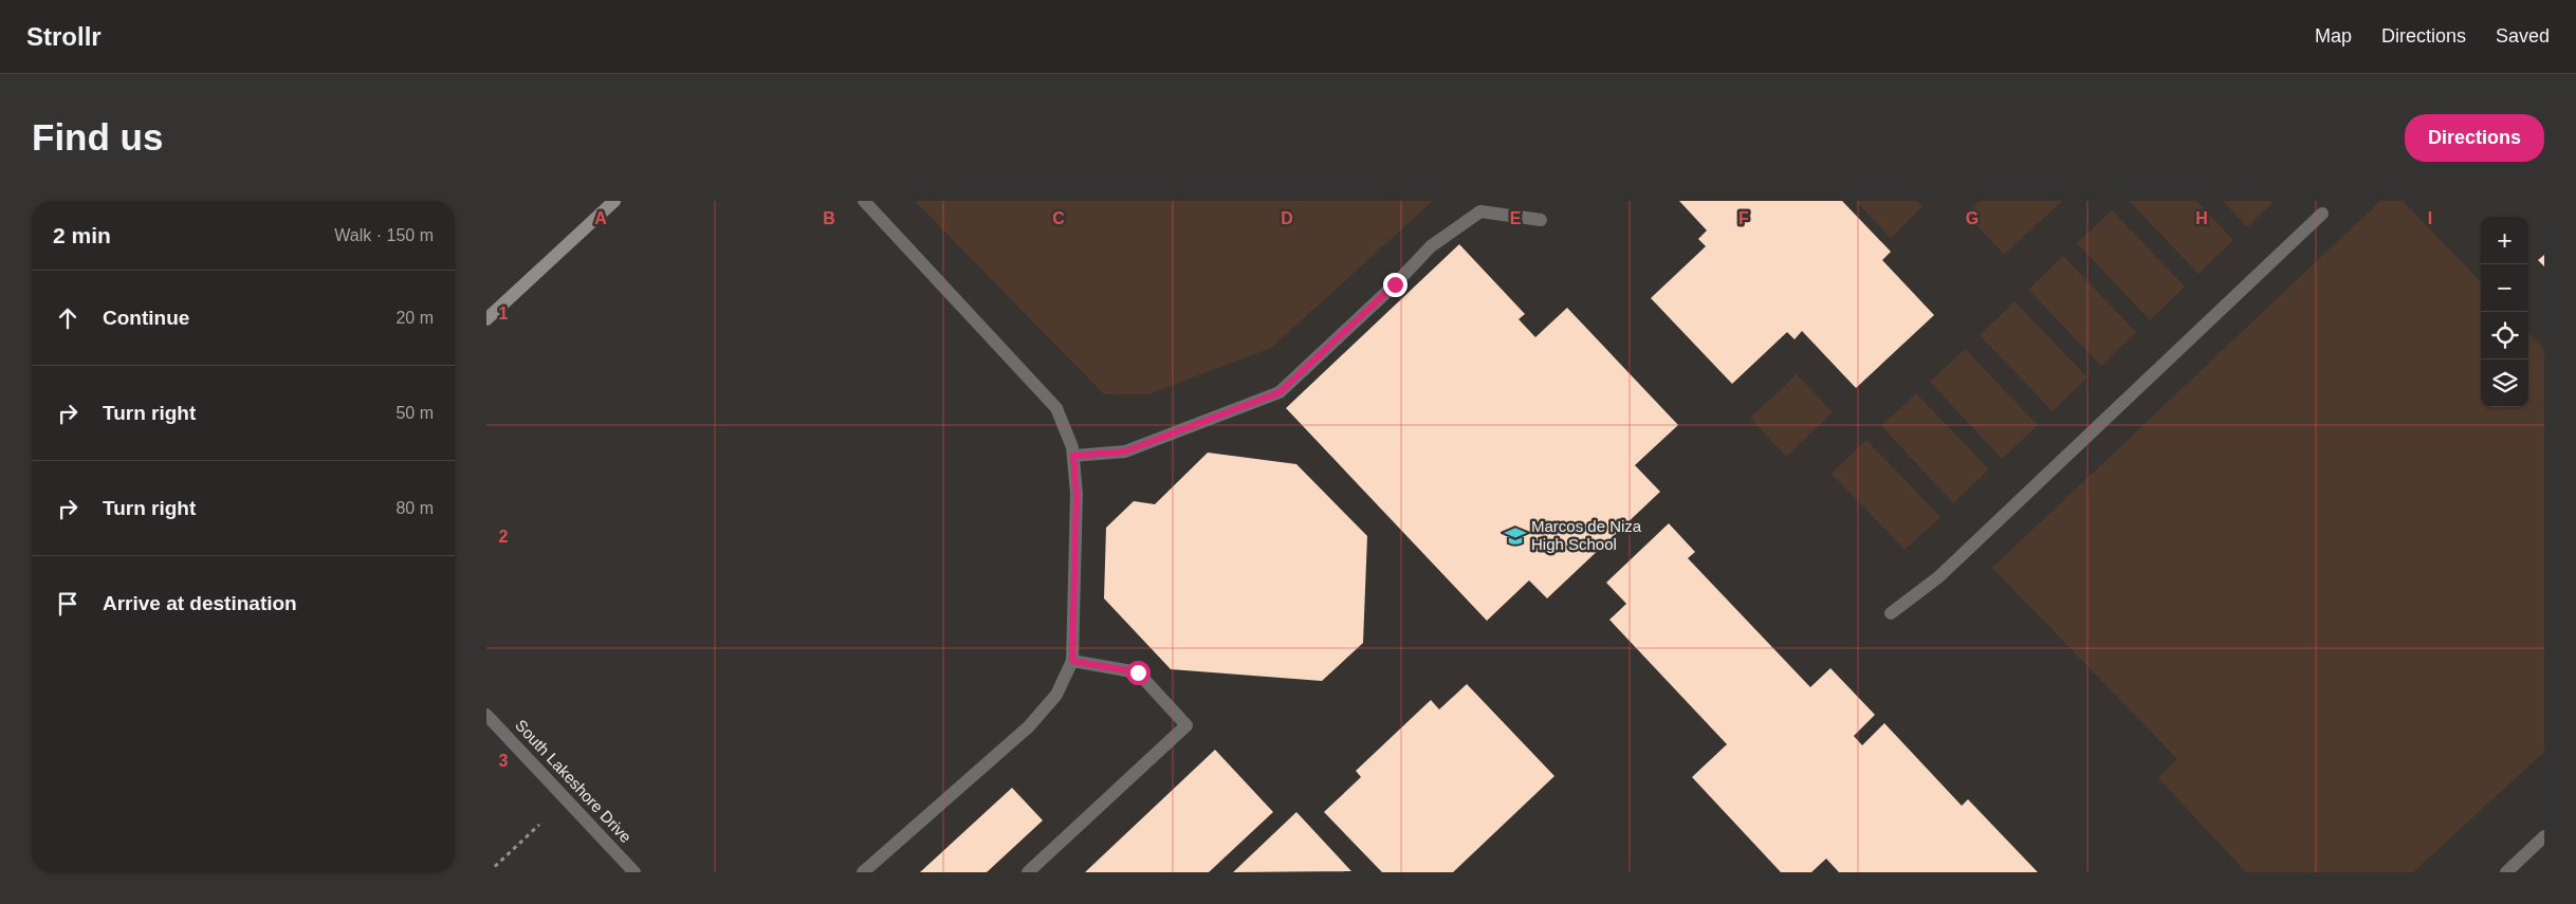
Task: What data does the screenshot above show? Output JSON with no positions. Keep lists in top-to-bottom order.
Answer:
{
  "streets": {
    "street": ["South Lakeshore Drive"]
  },
  "places": {
    "school or university": ["Marcos de Niza High School"]
  },
  "page": {
    "header": "Strollr",
    "nav": ["Map", "Directions", "Saved"],
    "buttons": "Directions",
    "title": "Find us",
    "heading": ["2 min", "Walk · 150 m"],
    "map_buttons": ["+", "−"],
    "list": [
      ["Continue", "20 m"],
      ["Turn right", "50 m"],
      ["Turn right", "80 m"],
      "Arrive at destination"
    ]
  },
  "grid": {
    "columns": [
      "A",
      "B",
      "C",
      "D",
      "E",
      "F",
      "G",
      "H",
      "I"
    ],
    "rows": ["1", "2", "3"]
  }
}
